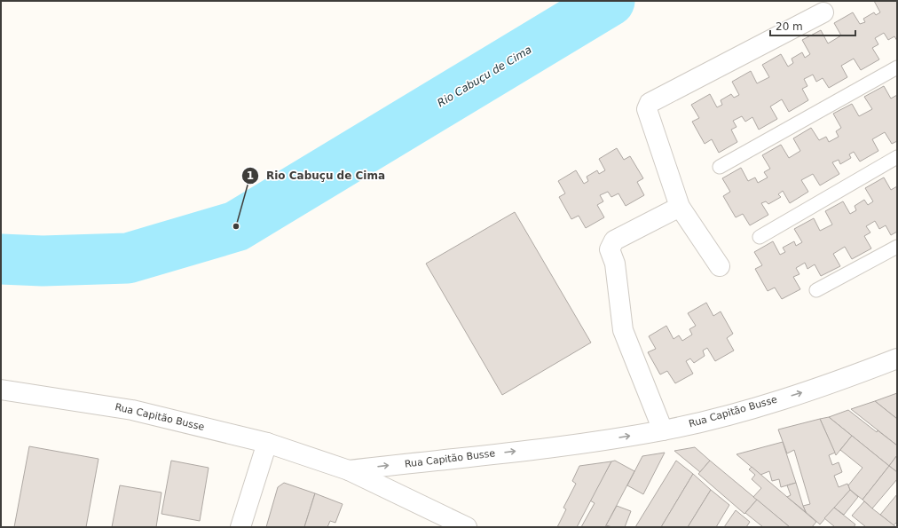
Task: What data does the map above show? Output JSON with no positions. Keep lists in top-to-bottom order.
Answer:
{
  "streets": {
    "street": ["Rua Capitão Busse"]
  },
  "one_way": ["Rua Capitão Busse"],
  "water": ["Rio Cabuçu de Cima"],
  "places": ["Rio Cabuçu de Cima"],
  "scale_bar": "20 m"
}
